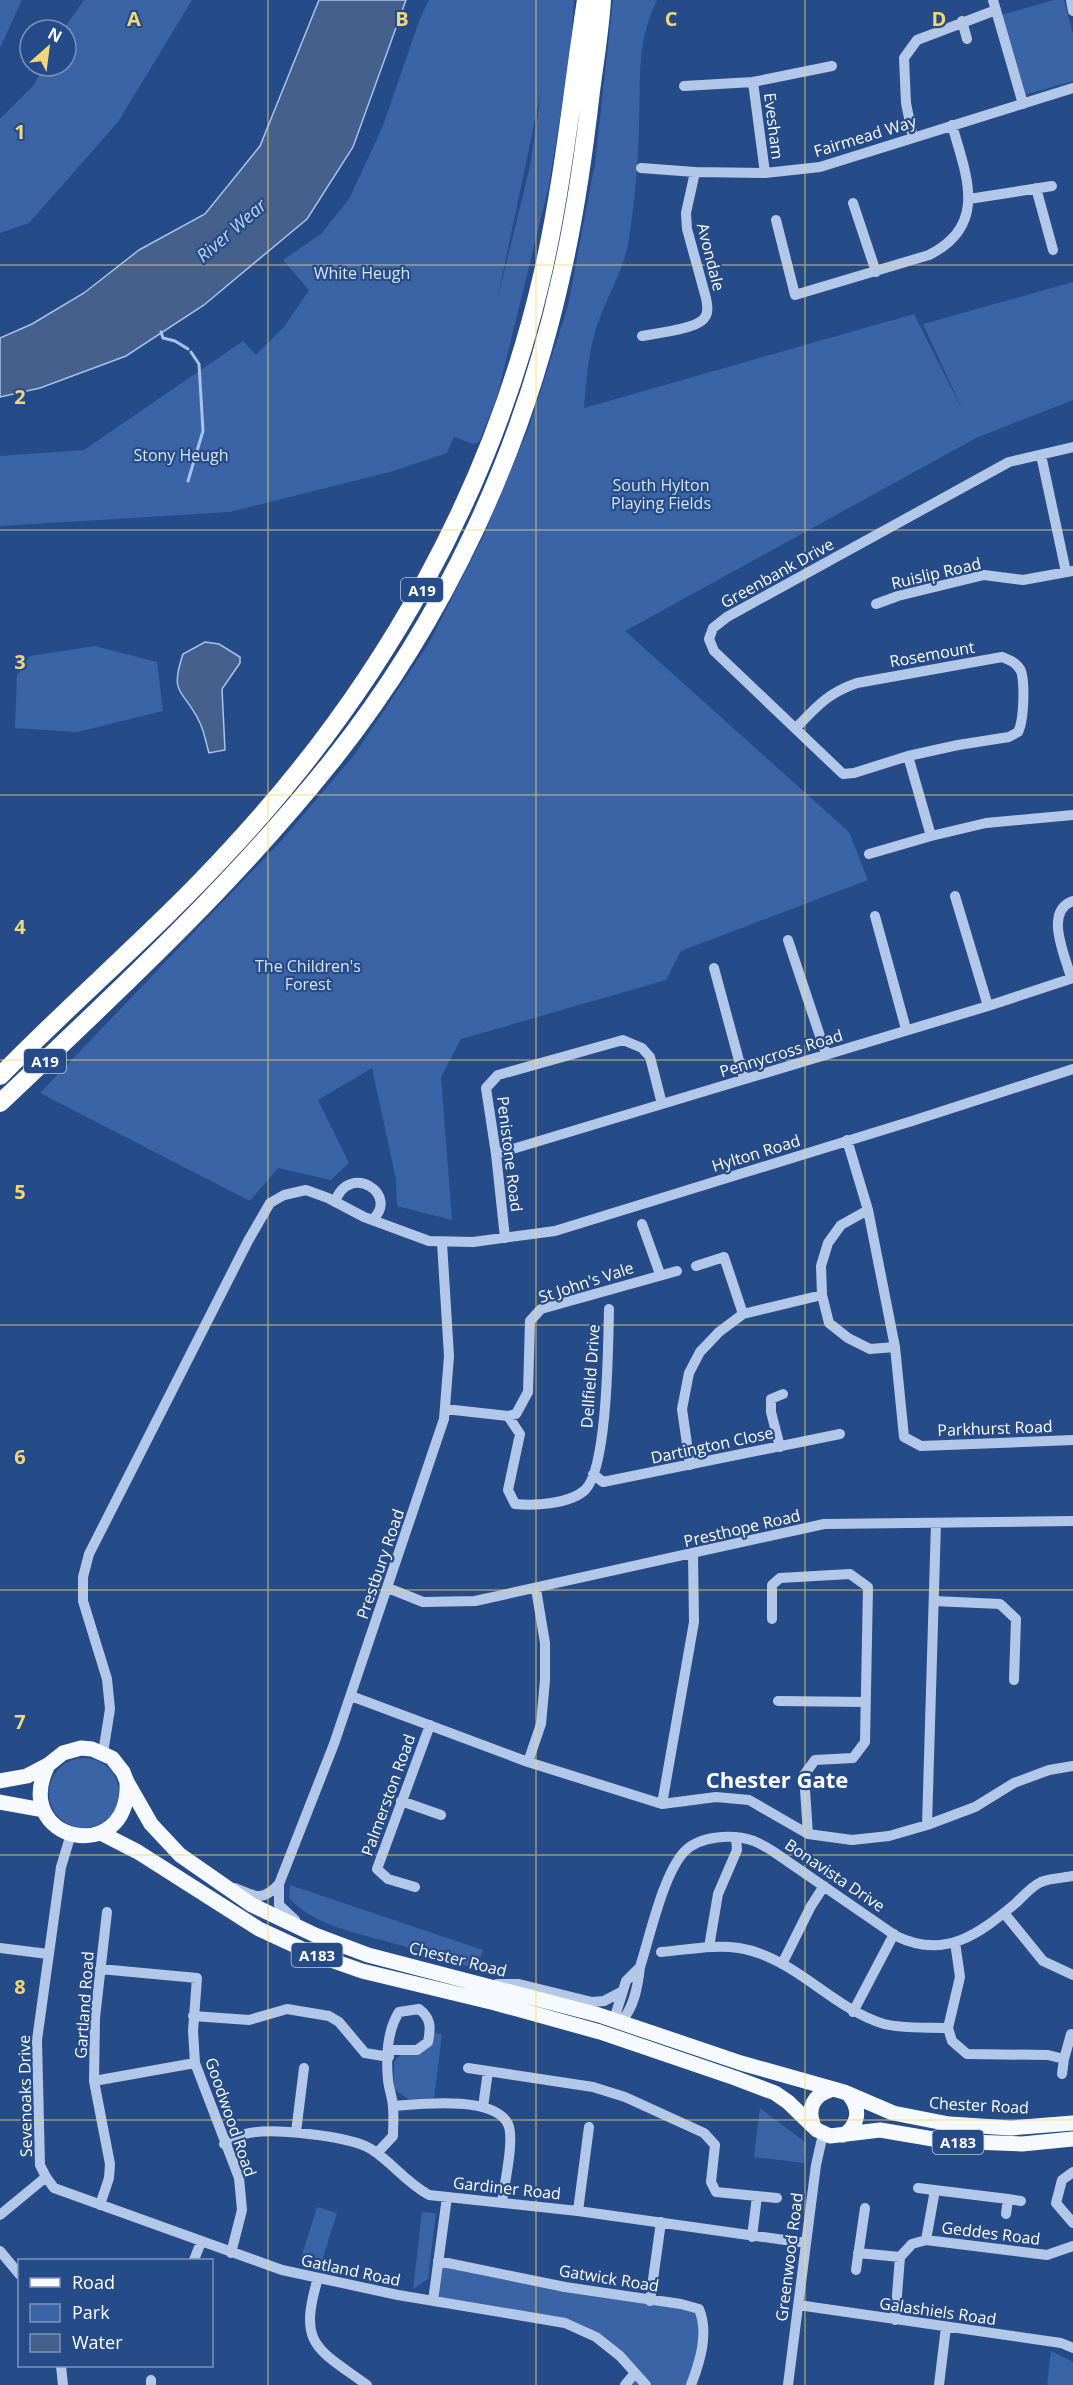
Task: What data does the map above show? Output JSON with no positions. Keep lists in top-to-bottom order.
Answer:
{
  "streets": {
    "highway": ["A19"],
    "main road": ["A183", "Chester Road"],
    "street": [
      "Evesham",
      "Fairmead Way",
      "Avondale",
      "Greenbank Drive",
      "Ruislip Road",
      "Rosemount",
      "Pennycross Road",
      "Hylton Road",
      "Penistone Road",
      "St John's Vale",
      "Dellfield Drive",
      "Parkhurst Road",
      "Dartington Close",
      "Presthope Road",
      "Prestbury Road",
      "Palmerston Road",
      "Bonavista Drive",
      "Gartland Road",
      "Sevenoaks Drive",
      "Goodwood Road",
      "Gardiner Road",
      "Geddes Road",
      "Greenwood Road",
      "Gatland Road",
      "Gatwick Road",
      "Galashiels Road"
    ]
  },
  "crossings": [
    ["Evesham", "Fairmead Way"],
    ["Fairmead Way", "Avondale"],
    ["Greenbank Drive", "Rosemount"],
    ["Pennycross Road", "Penistone Road"],
    ["Hylton Road", "Penistone Road"],
    ["Hylton Road", "Prestbury Road"],
    ["Hylton Road", "Chester Road"],
    ["Hylton Road", "Sevenoaks Drive"],
    ["St John's Vale", "Dellfield Drive"],
    ["Dellfield Drive", "Dartington Close"],
    ["Presthope Road", "Prestbury Road"],
    ["Bonavista Drive", "Chester Road"],
    ["A183", "Chester Road"],
    ["A183", "Greenwood Road"],
    ["Chester Road", "Sevenoaks Drive"],
    ["Chester Road", "Greenwood Road"],
    ["Gartland Road", "Goodwood Road"],
    ["Gartland Road", "Gatland Road"],
    ["Sevenoaks Drive", "Gatland Road"],
    ["Goodwood Road", "Gardiner Road"],
    ["Goodwood Road", "Gatland Road"],
    ["Gardiner Road", "Greenwood Road"],
    ["Greenwood Road", "Galashiels Road"]
  ],
  "districts": ["Chester Gate"],
  "water": ["River Wear"],
  "parks": [
    "White Heugh",
    "Stony Heugh",
    "South Hylton Playing Fields",
    "The Children's Forest"
  ],
  "legend": ["Road", "Park", "Water"],
  "north": "top right",
  "grid": {
    "columns": [
      "A",
      "B",
      "C",
      "D"
    ],
    "rows": [
      "1",
      "2",
      "3",
      "4",
      "5",
      "6",
      "7",
      "8"
    ]
  }
}
